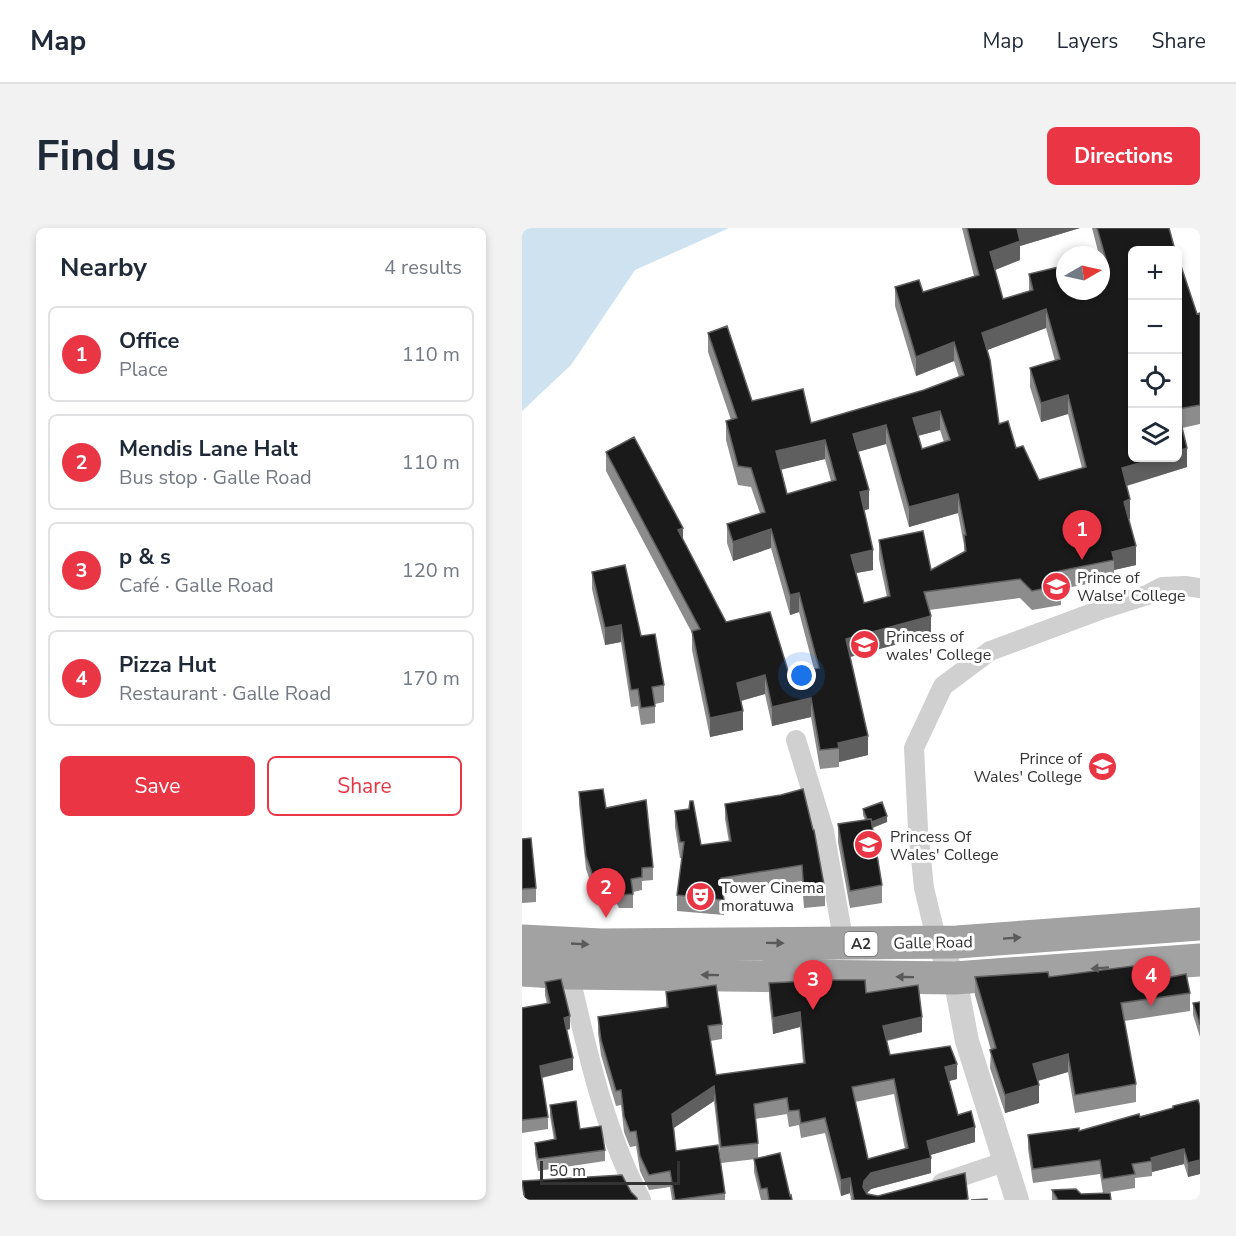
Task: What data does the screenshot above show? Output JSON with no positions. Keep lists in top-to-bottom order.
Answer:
{
  "streets": {
    "highway": ["Galle Road", "A2"]
  },
  "places": {
    "school or university": [
      "Prince of Walse' College",
      "Princess of wales' College",
      "Prince of Wales' College",
      "Princess Of Wales' College"
    ],
    "theatre": ["Tower Cinema moratuwa"]
  },
  "scale_bar": "50 m",
  "north": "right",
  "page": {
    "header": "Map",
    "nav": ["Map", "Layers", "Share"],
    "buttons": [
      "Directions",
      ["Save", "Share"]
    ],
    "title": "Find us",
    "heading": ["Nearby", "4 results"],
    "map_buttons": ["+", "−"],
    "list": [
      {
        "mark": "1",
        "name": "Office",
        "note": "Place",
        "value": "110 m"
      },
      {
        "mark": "2",
        "name": "Mendis Lane Halt",
        "note": "Bus stop · Galle Road",
        "value": "110 m"
      },
      {
        "mark": "3",
        "name": "p & s",
        "note": "Café · Galle Road",
        "value": "120 m"
      },
      {
        "mark": "4",
        "name": "Pizza Hut",
        "note": "Restaurant · Galle Road",
        "value": "170 m"
      }
    ],
    "pins": [
      "1",
      "2",
      "4",
      "3"
    ],
    "scale": "50 m"
  }
}
